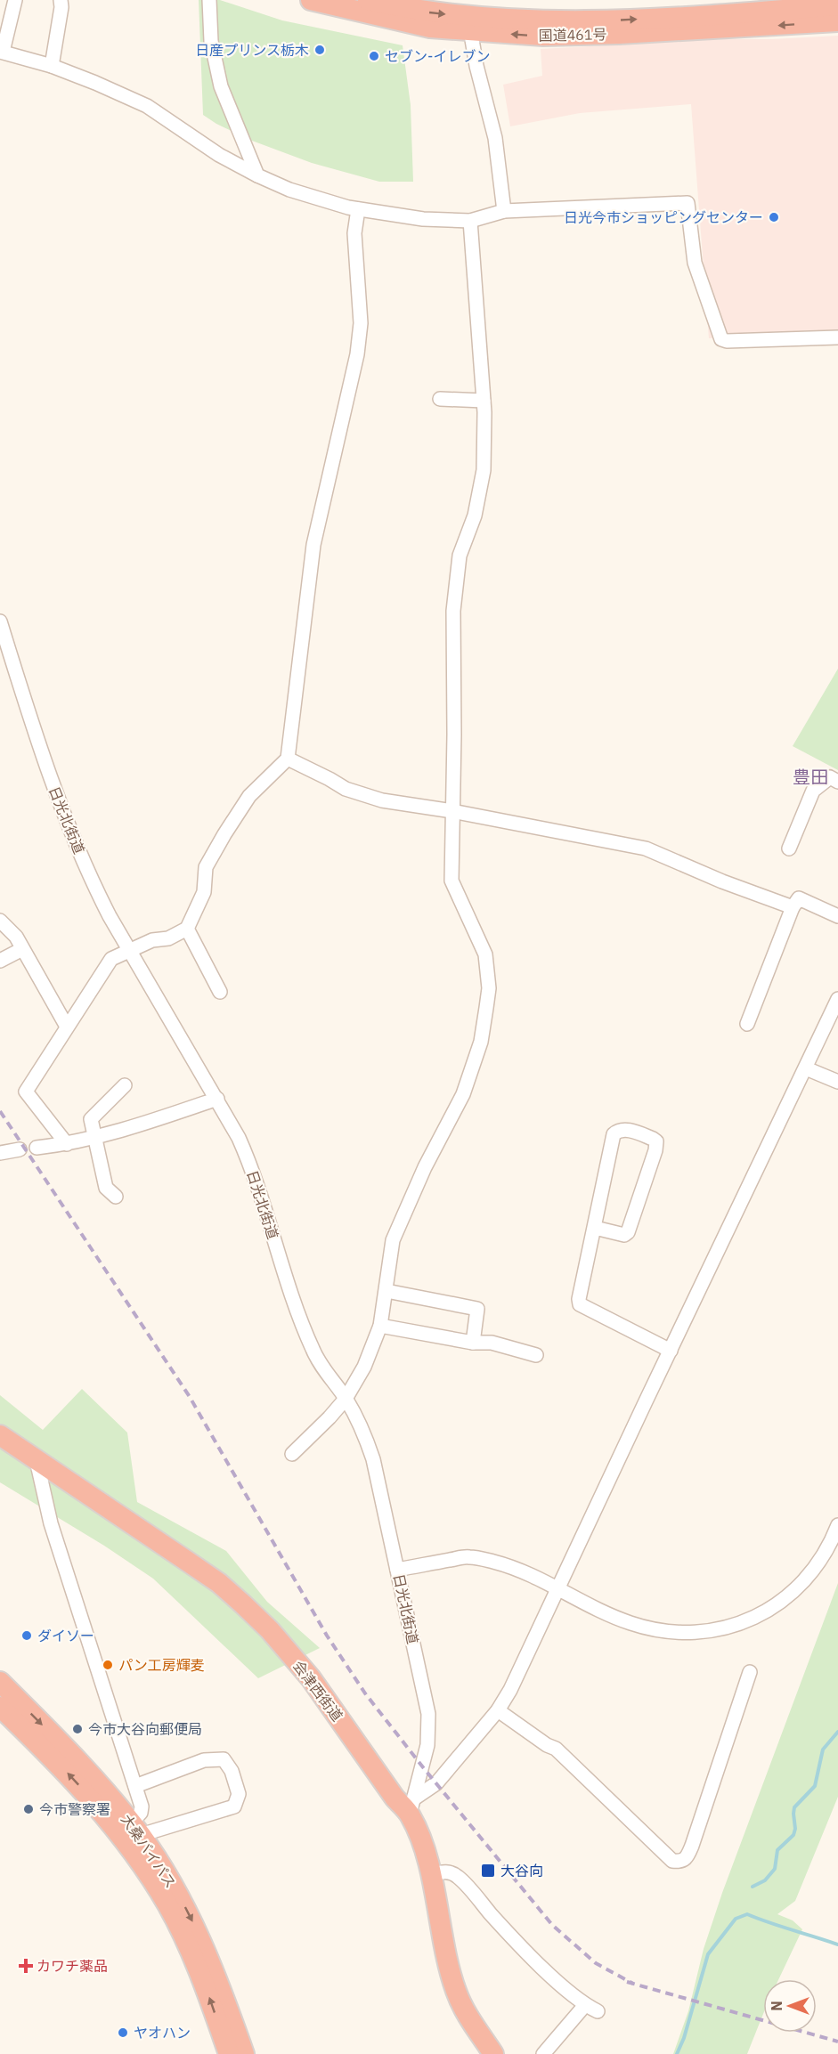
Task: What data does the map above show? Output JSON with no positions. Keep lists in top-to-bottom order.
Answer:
{
  "streets": {
    "highway": ["国道461号", "会津西街道", "大桑バイパス"],
    "street": ["日光北街道"]
  },
  "crossings": [
    ["日光北街道", "会津西街道"]
  ],
  "districts": ["豊田"],
  "places": {
    "other": [
      "日産プリンス栃木",
      "セブン-イレブン",
      "日光今市ショッピングセンター",
      "ダイソー",
      "パン工房輝麦",
      "今市大谷向郵便局",
      "今市警察署",
      "ヤオハン"
    ],
    "transit": ["大谷向"],
    "health": ["カワチ薬品"]
  },
  "north": "left"
}
